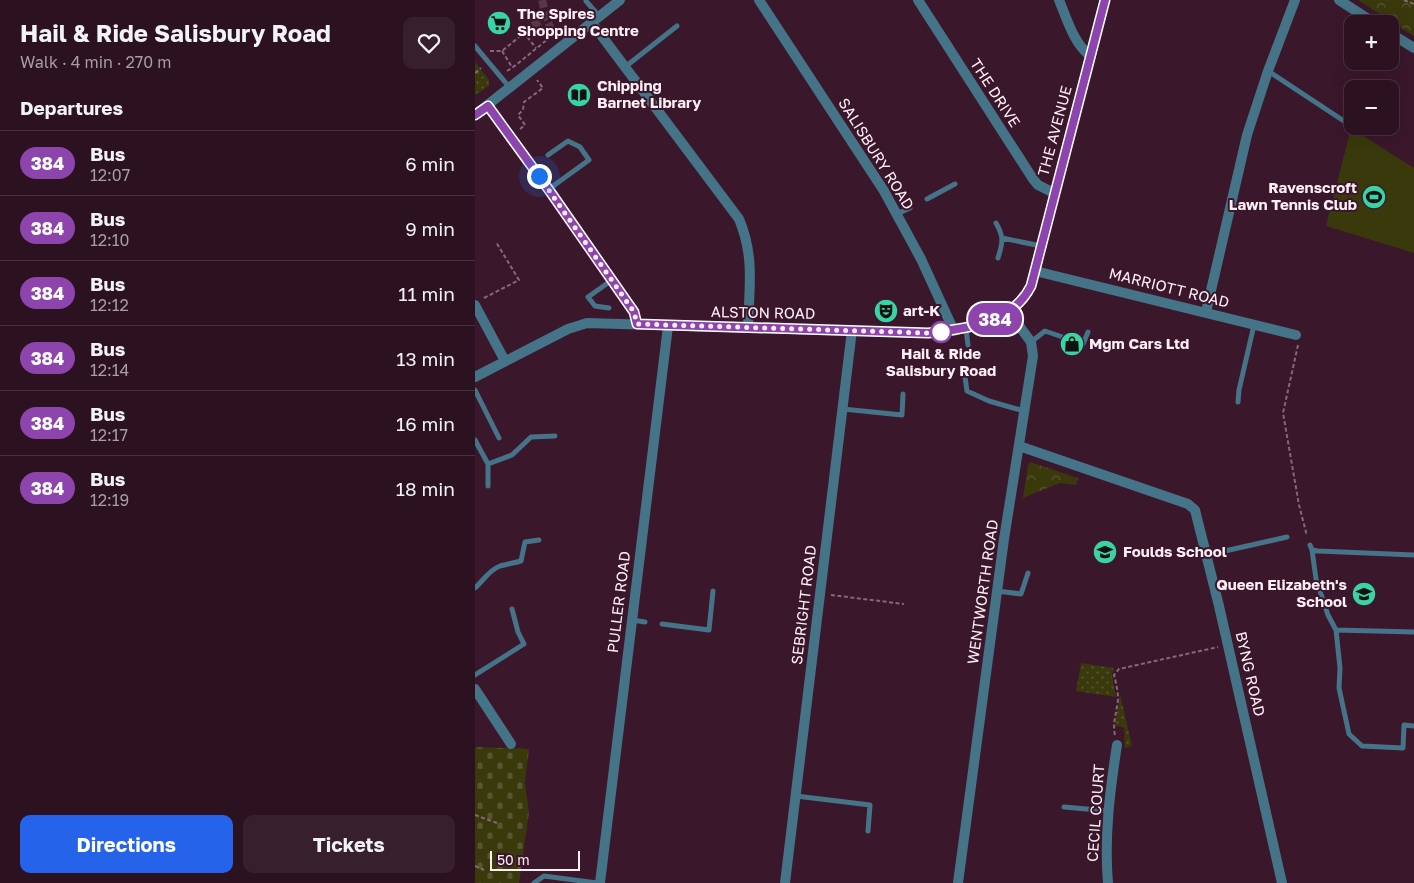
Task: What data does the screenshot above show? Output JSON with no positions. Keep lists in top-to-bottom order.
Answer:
{
  "streets": {
    "street": [
      "THE DRIVE",
      "THE AVENUE",
      "SALISBURY ROAD",
      "MARRIOTT ROAD",
      "ALSTON ROAD",
      "WENTWORTH ROAD",
      "PULLER ROAD",
      "SEBRIGHT ROAD",
      "BYNG ROAD",
      "CECIL COURT"
    ]
  },
  "crossings": [
    ["THE DRIVE", "THE AVENUE"],
    ["THE AVENUE", "MARRIOTT ROAD"],
    ["THE AVENUE", "ALSTON ROAD"],
    ["SALISBURY ROAD", "ALSTON ROAD"],
    ["MARRIOTT ROAD", "ALSTON ROAD"],
    ["ALSTON ROAD", "PULLER ROAD"],
    ["ALSTON ROAD", "SEBRIGHT ROAD"],
    ["WENTWORTH ROAD", "BYNG ROAD"]
  ],
  "places": {
    "supermarket": ["The Spires Shopping Centre"],
    "library": ["Chipping Barnet Library"],
    "sports": ["Ravenscroft Lawn Tennis Club"],
    "theatre": ["art-K"],
    "other": ["Hail & Ride Salisbury Road"],
    "shop": ["Mgm Cars Ltd"],
    "school or university": ["Foulds School", "Queen Elizabeth's School"]
  },
  "lines": ["bus line 384"],
  "scale_bar": "50 m",
  "page": {
    "heading": [
      ["Hail & Ride Salisbury Road", "Walk · 4 min · 270 m"],
      "Departures"
    ],
    "on_map": "384",
    "map_buttons": ["+", "−"],
    "list": [
      {
        "mark": "384",
        "name": "Bus",
        "note": "12:07",
        "value": "6 min"
      },
      {
        "mark": "384",
        "name": "Bus",
        "note": "12:10",
        "value": "9 min"
      },
      {
        "mark": "384",
        "name": "Bus",
        "note": "12:12",
        "value": "11 min"
      },
      {
        "mark": "384",
        "name": "Bus",
        "note": "12:14",
        "value": "13 min"
      },
      {
        "mark": "384",
        "name": "Bus",
        "note": "12:17",
        "value": "16 min"
      },
      {
        "mark": "384",
        "name": "Bus",
        "note": "12:19",
        "value": "18 min"
      }
    ],
    "buttons": ["Directions", "Tickets"],
    "scale": "50 m"
  }
}
